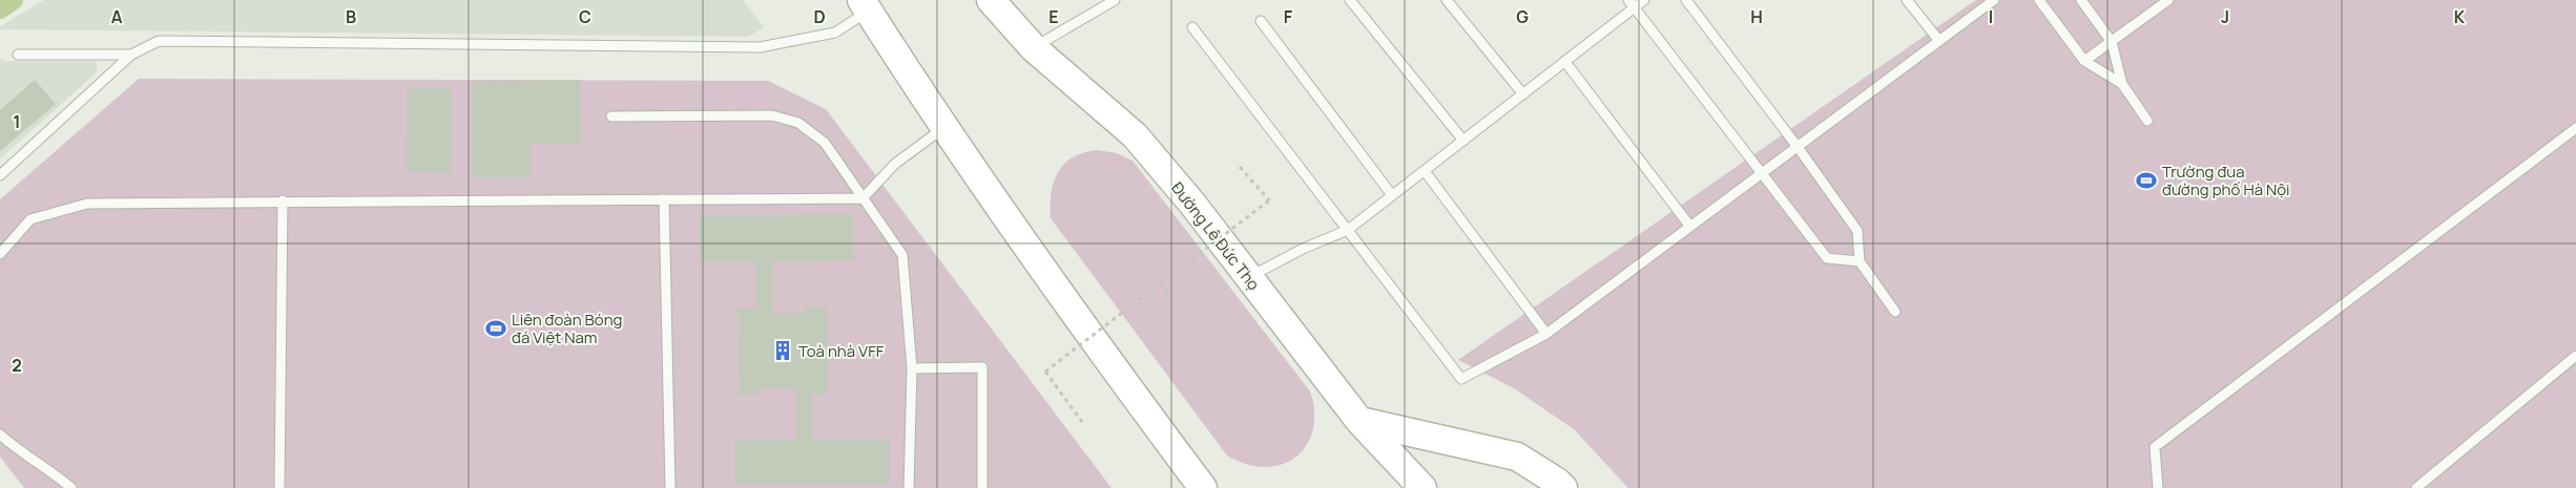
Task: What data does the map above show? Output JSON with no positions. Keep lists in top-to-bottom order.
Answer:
{
  "streets": {
    "main road": ["Đường Lê Đức Thọ"]
  },
  "places": {
    "sports": ["Trường đua đường phố Hà Nội", "Liên đoàn Bóng đá Việt Nam"],
    "building": ["Toà nhà VFF"]
  },
  "grid": {
    "columns": [
      "A",
      "B",
      "C",
      "D",
      "E",
      "F",
      "G",
      "H",
      "I",
      "J",
      "K"
    ],
    "rows": ["1", "2"]
  }
}
